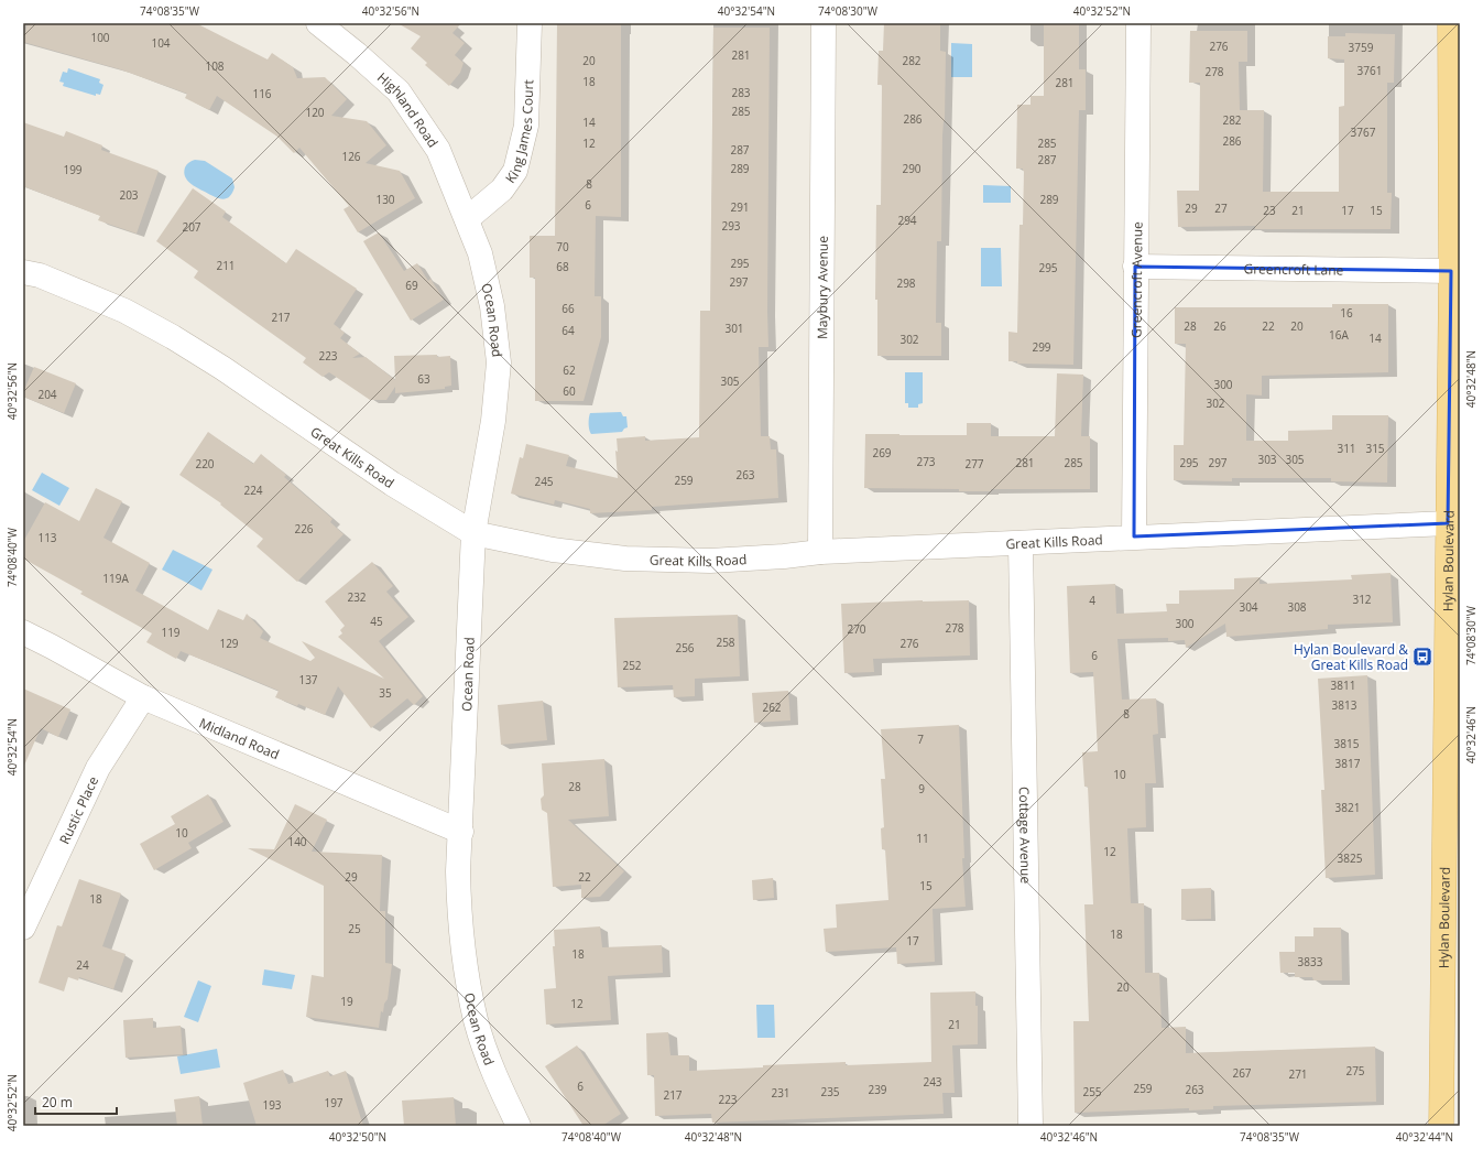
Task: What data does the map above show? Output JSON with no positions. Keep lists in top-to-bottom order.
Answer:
{
  "streets": {
    "main road": ["Hylan Boulevard"],
    "street": [
      "Highland Road",
      "King James Court",
      "Greencroft Lane",
      "Greencroft Avenue",
      "Maybury Avenue",
      "Ocean Road",
      "Great Kills Road",
      "Midland Road",
      "Rustic Place",
      "Cottage Avenue"
    ]
  },
  "crossings": [
    ["Highland Road", "King James Court"],
    ["Highland Road", "Ocean Road"],
    ["King James Court", "Ocean Road"],
    ["Greencroft Lane", "Greencroft Avenue"],
    ["Greencroft Lane", "Hylan Boulevard"],
    ["Greencroft Avenue", "Great Kills Road"],
    ["Maybury Avenue", "Great Kills Road"],
    ["Ocean Road", "Great Kills Road"],
    ["Ocean Road", "Midland Road"],
    ["Great Kills Road", "Hylan Boulevard"],
    ["Great Kills Road", "Cottage Avenue"],
    ["Midland Road", "Rustic Place"]
  ],
  "places": {
    "bus stop": ["Hylan Boulevard & Great Kills Road"]
  },
  "house_numbers": [
    "100",
    "104",
    "276",
    "3759",
    "281",
    "20",
    "282",
    "108",
    "3761",
    "278",
    "18",
    "281",
    "283",
    "116",
    "285",
    "120",
    "286",
    "282",
    "14",
    "3767",
    "286",
    "12",
    "285",
    "287",
    "126",
    "287",
    "289",
    "290",
    "199",
    "8",
    "203",
    "130",
    "289",
    "6",
    "291",
    "29",
    "27",
    "23",
    "21",
    "17",
    "15",
    "294",
    "293",
    "207",
    "70",
    "295",
    "211",
    "68",
    "295",
    "297",
    "298",
    "69",
    "66",
    "16",
    "217",
    "28",
    "26",
    "22",
    "20",
    "301",
    "64",
    "16A",
    "14",
    "302",
    "299",
    "223",
    "62",
    "63",
    "305",
    "300",
    "60",
    "204",
    "302",
    "311",
    "315",
    "269",
    "303",
    "305",
    "273",
    "281",
    "285",
    "295",
    "297",
    "220",
    "277",
    "263",
    "259",
    "245",
    "224",
    "226",
    "113",
    "119A",
    "232",
    "312",
    "4",
    "304",
    "308",
    "45",
    "300",
    "278",
    "270",
    "119",
    "258",
    "129",
    "276",
    "256",
    "6",
    "252",
    "137",
    "3811",
    "35",
    "3813",
    "262",
    "8",
    "7",
    "3815",
    "3817",
    "10",
    "28",
    "9",
    "3821",
    "10",
    "11",
    "140",
    "12",
    "3825",
    "29",
    "22",
    "15",
    "18",
    "25",
    "18",
    "17",
    "18",
    "3833",
    "24",
    "20",
    "19",
    "12",
    "21",
    "275",
    "267",
    "271",
    "243",
    "6",
    "259",
    "239",
    "263",
    "235",
    "255",
    "231",
    "217",
    "223",
    "197",
    "193"
  ],
  "scale_bar": "20 m",
  "coordinates": [
    "74°08'35\"W",
    "40°32'56\"N",
    "40°32'54\"N",
    "74°08'30\"W",
    "40°32'52\"N",
    "40°32'48\"N",
    "74°08'40\"W",
    "40°32'46\"N",
    "40°32'50\"N",
    "40°32'44\"N"
  ]
}
